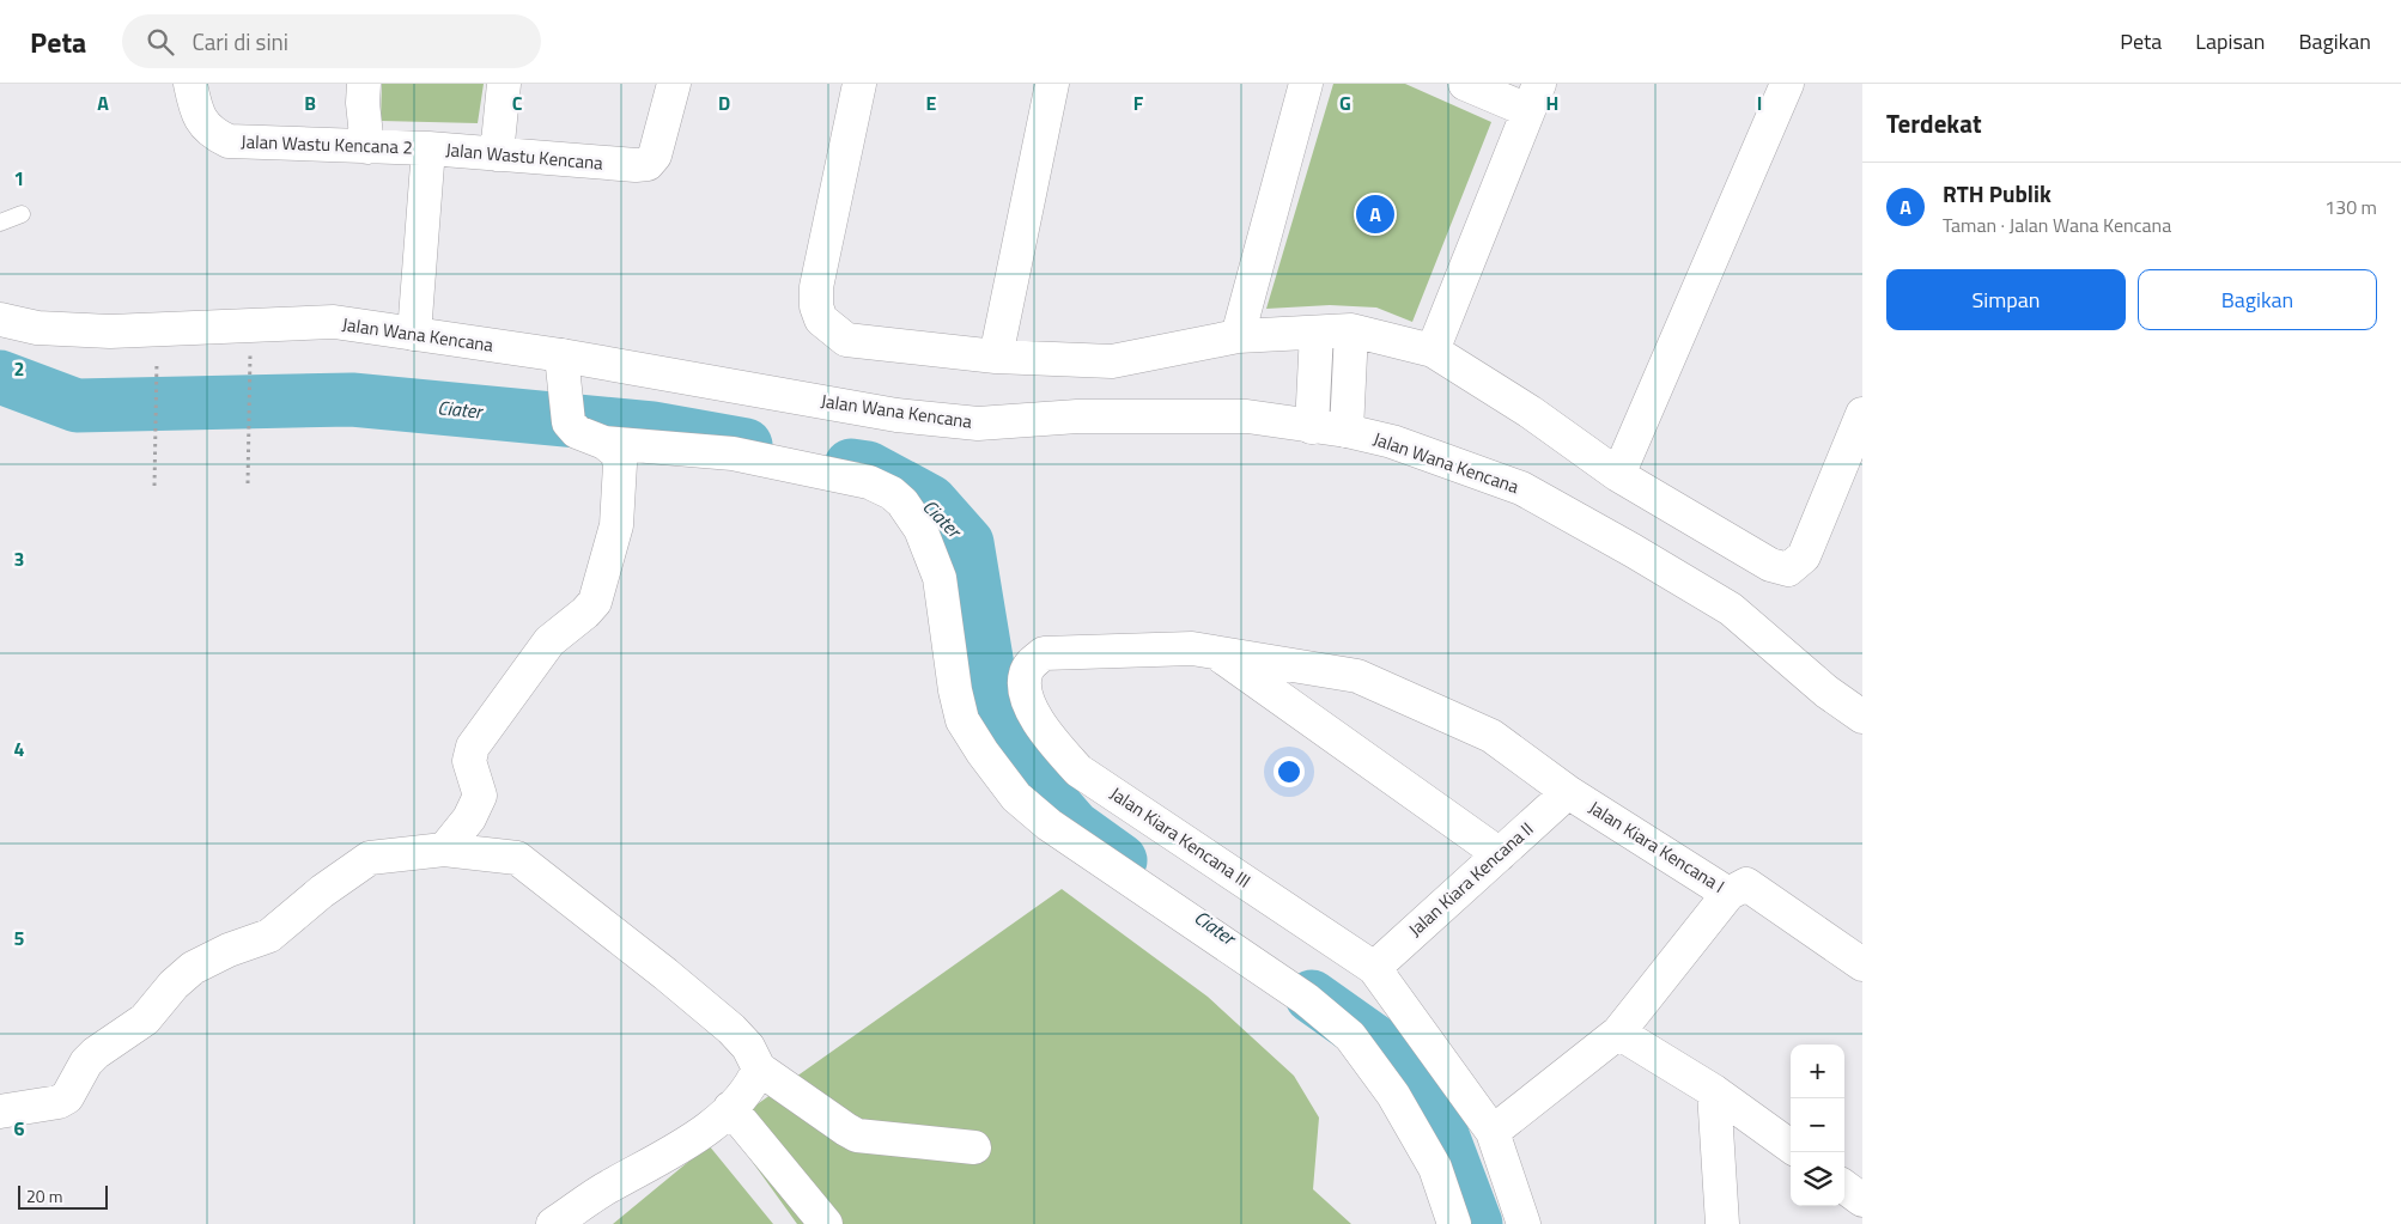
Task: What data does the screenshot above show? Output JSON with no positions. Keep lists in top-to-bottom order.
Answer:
{
  "streets": {
    "street": [
      "Jalan Wastu Kencana 2",
      "Jalan Wastu Kencana",
      "Jalan Wana Kencana",
      "Jalan Kiara Kencana III",
      "Jalan Kiara Kencana I",
      "Jalan Kiara Kencana II"
    ]
  },
  "crossings": [
    ["Jalan Wastu Kencana 2", "Jalan Wastu Kencana"],
    ["Jalan Wastu Kencana", "Jalan Wana Kencana"],
    ["Jalan Kiara Kencana III", "Jalan Kiara Kencana I"],
    ["Jalan Kiara Kencana III", "Jalan Kiara Kencana II"],
    ["Jalan Kiara Kencana I", "Jalan Kiara Kencana II"]
  ],
  "water": ["Ciater"],
  "scale_bar": "20 m",
  "page": {
    "header": "Peta",
    "search": "Cari di sini",
    "nav": ["Peta", "Lapisan", "Bagikan"],
    "heading": "Terdekat",
    "list": [
      {
        "mark": "A",
        "name": "RTH Publik",
        "note": "Taman · Jalan Wana Kencana",
        "value": "130 m"
      }
    ],
    "pins": "A",
    "buttons": ["Simpan", "Bagikan"],
    "map_buttons": ["+", "−"],
    "scale": "20 m"
  },
  "grid": {
    "columns": [
      "A",
      "B",
      "C",
      "D",
      "E",
      "F",
      "G",
      "H",
      "I"
    ],
    "rows": [
      "1",
      "2",
      "3",
      "4",
      "5",
      "6"
    ]
  }
}
